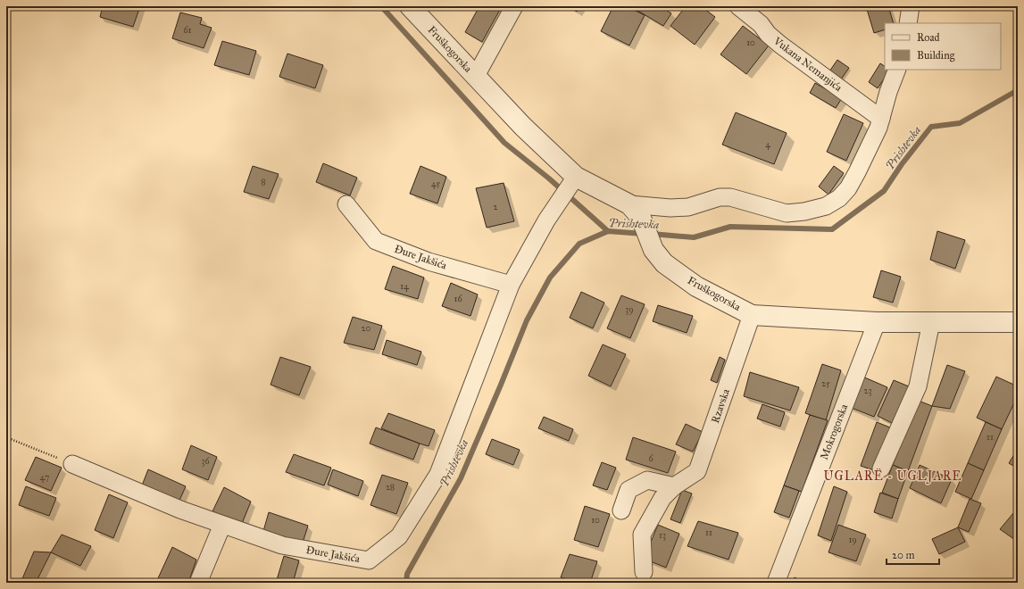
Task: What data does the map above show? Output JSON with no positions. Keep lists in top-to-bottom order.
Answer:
{
  "streets": {
    "street": [
      "Fruškogorska",
      "Vukana Nemanjića",
      "Đure Jakšića",
      "Rzavska",
      "Mokrogorska"
    ]
  },
  "crossings": [
    ["Fruškogorska", "Đure Jakšića"],
    ["Fruškogorska", "Rzavska"],
    ["Fruškogorska", "Mokrogorska"]
  ],
  "districts": ["UGLARË - UGLJARE"],
  "water": ["Prishtevka"],
  "house_numbers": [
    "61",
    "10",
    "4",
    "8",
    "45",
    "2",
    "14",
    "16",
    "39",
    "20",
    "25",
    "23",
    "11",
    "6",
    "36",
    "47",
    "28",
    "10",
    "11",
    "13",
    "19"
  ],
  "legend": ["Road", "Building"],
  "scale_bar": "20 m"
}
